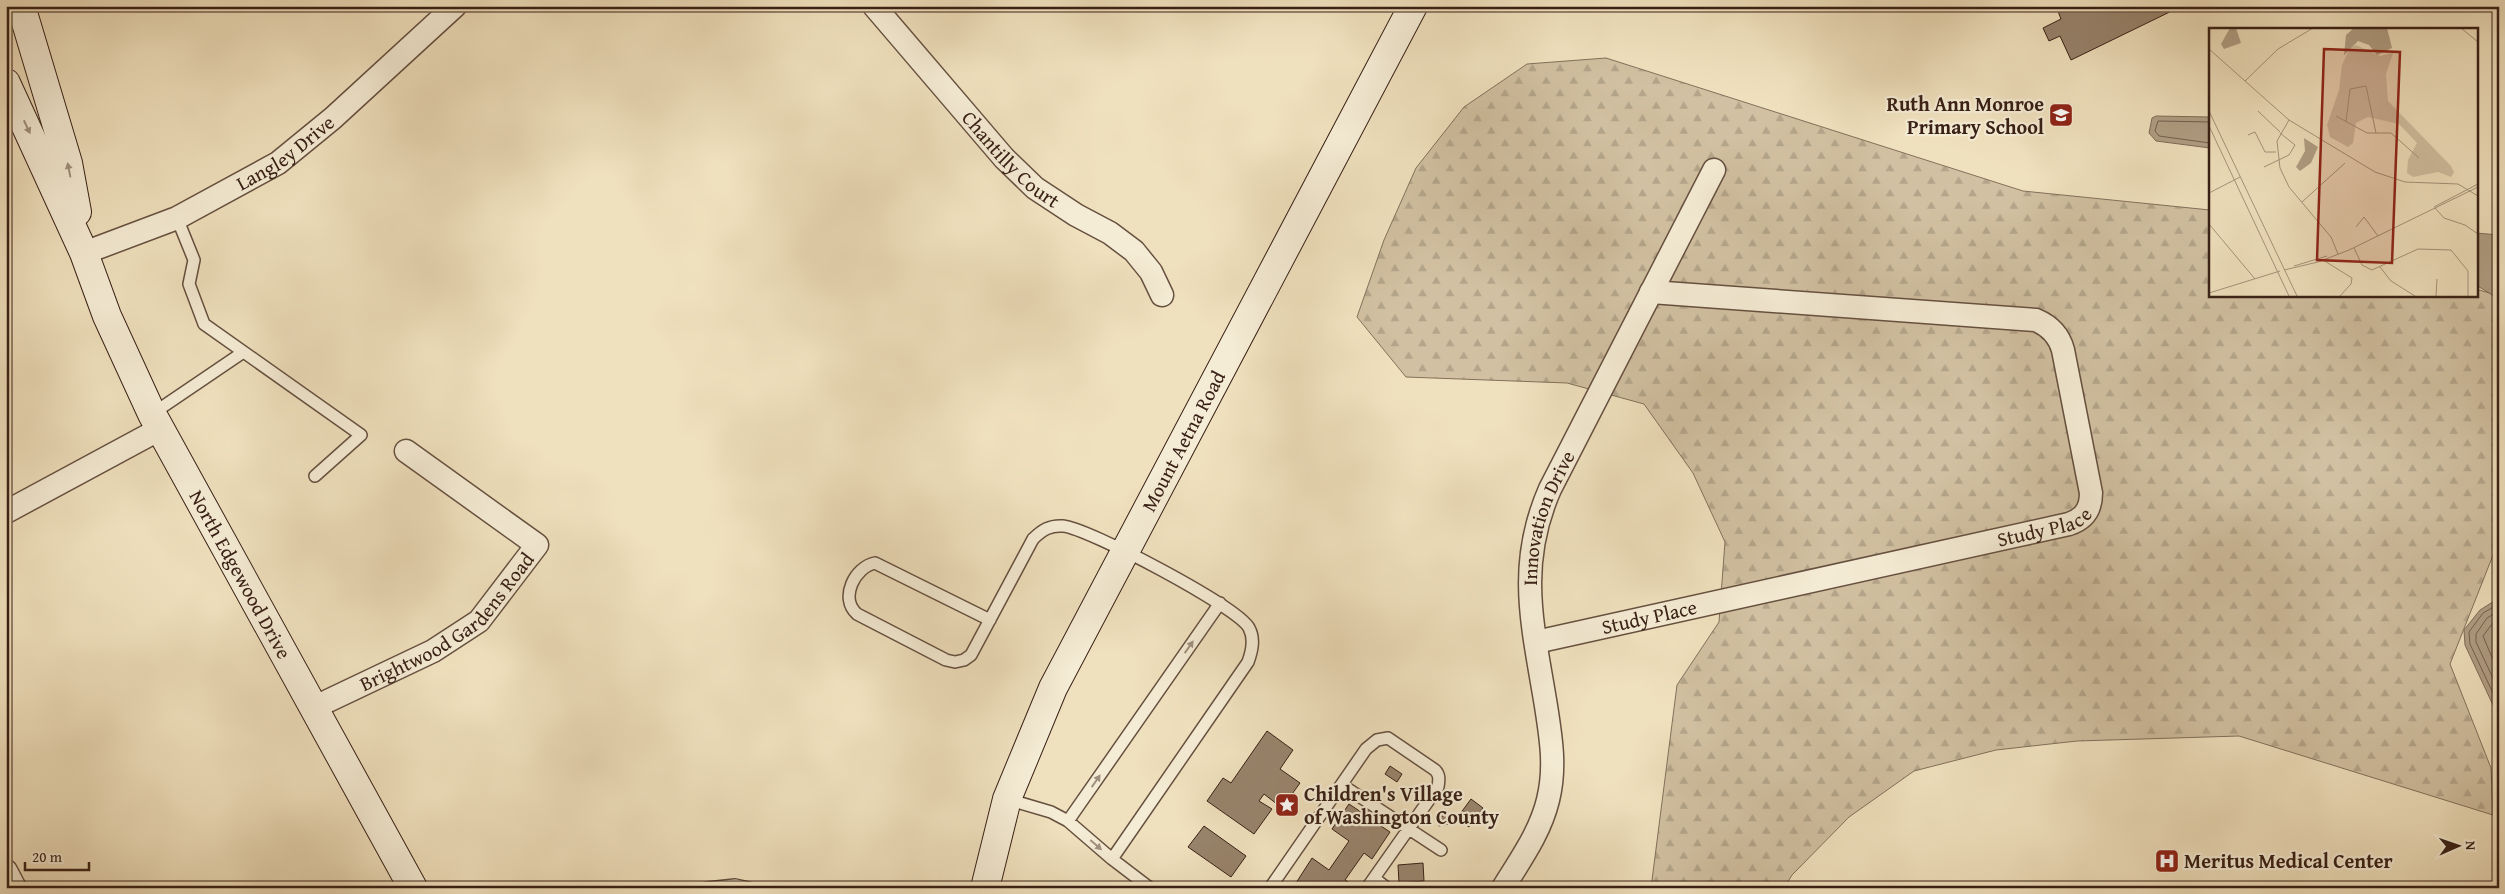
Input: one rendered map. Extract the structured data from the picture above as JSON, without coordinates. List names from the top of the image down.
{
  "streets": {
    "main road": ["Mount Aetna Road", "North Edgewood Drive"],
    "street": [
      "Langley Drive",
      "Chantilly Court",
      "Innovation Drive",
      "Study Place",
      "Brightwood Gardens Road"
    ]
  },
  "crossings": [
    ["Langley Drive", "North Edgewood Drive"],
    ["Innovation Drive", "Study Place"],
    ["North Edgewood Drive", "Brightwood Gardens Road"]
  ],
  "places": {
    "school or university": ["Ruth Ann Monroe Primary School"],
    "place": ["Children's Village of Washington County"],
    "hospital": ["Meritus Medical Center"]
  },
  "scale_bar": "20 m",
  "north": "right"
}
